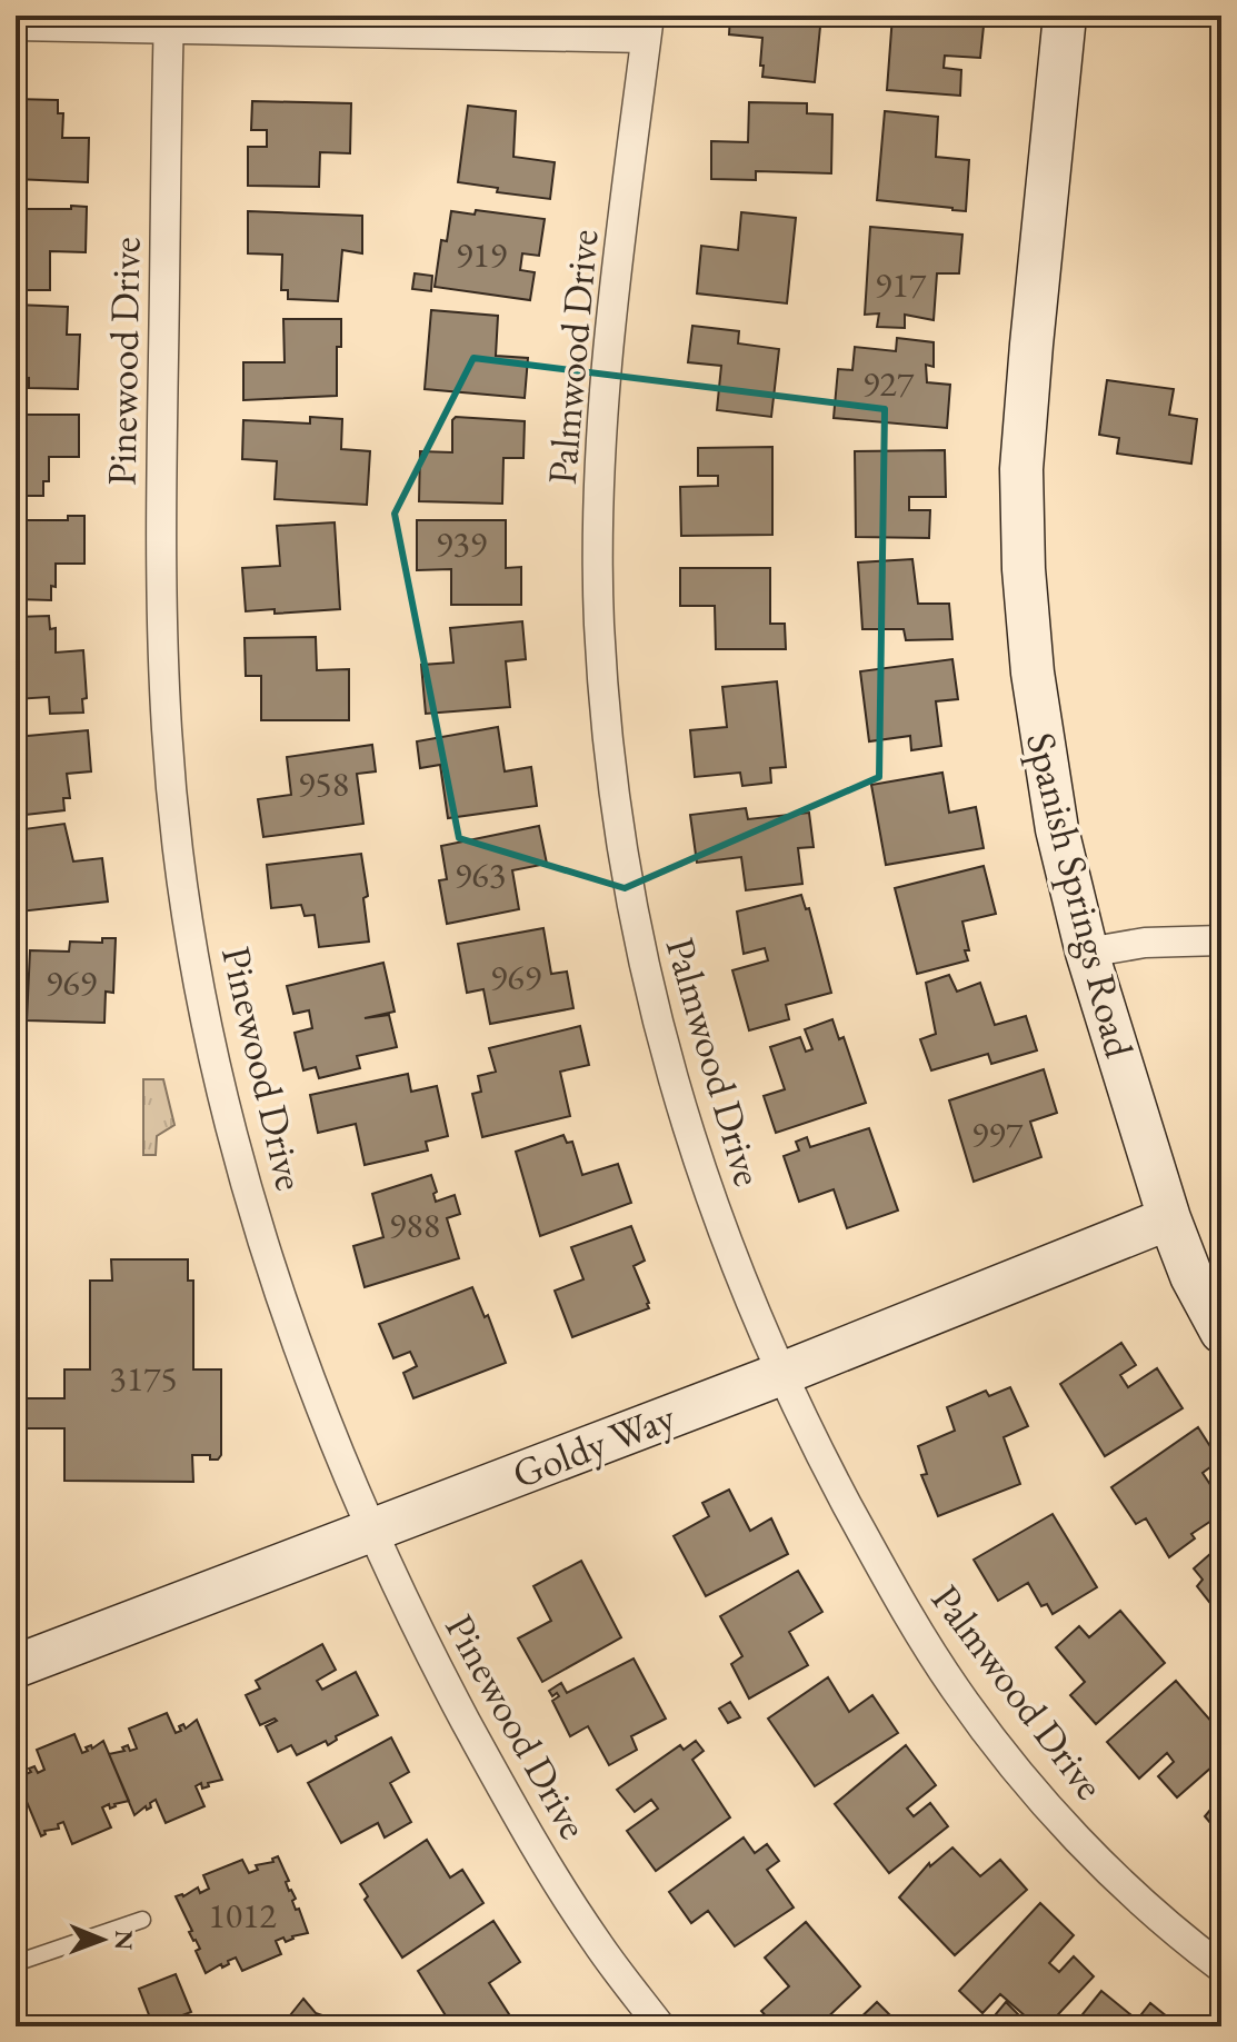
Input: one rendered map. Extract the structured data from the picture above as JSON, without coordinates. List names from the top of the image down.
{
  "streets": {
    "street": [
      "Palmwood Drive",
      "Pinewood Drive",
      "Spanish Springs Road",
      "Goldy Way"
    ]
  },
  "crossings": [
    ["Palmwood Drive", "Goldy Way"],
    ["Pinewood Drive", "Goldy Way"],
    ["Spanish Springs Road", "Goldy Way"]
  ],
  "house_numbers": [
    "919",
    "917",
    "927",
    "939",
    "958",
    "963",
    "969",
    "969",
    "997",
    "988",
    "3175",
    "1012"
  ],
  "north": "right"
}
